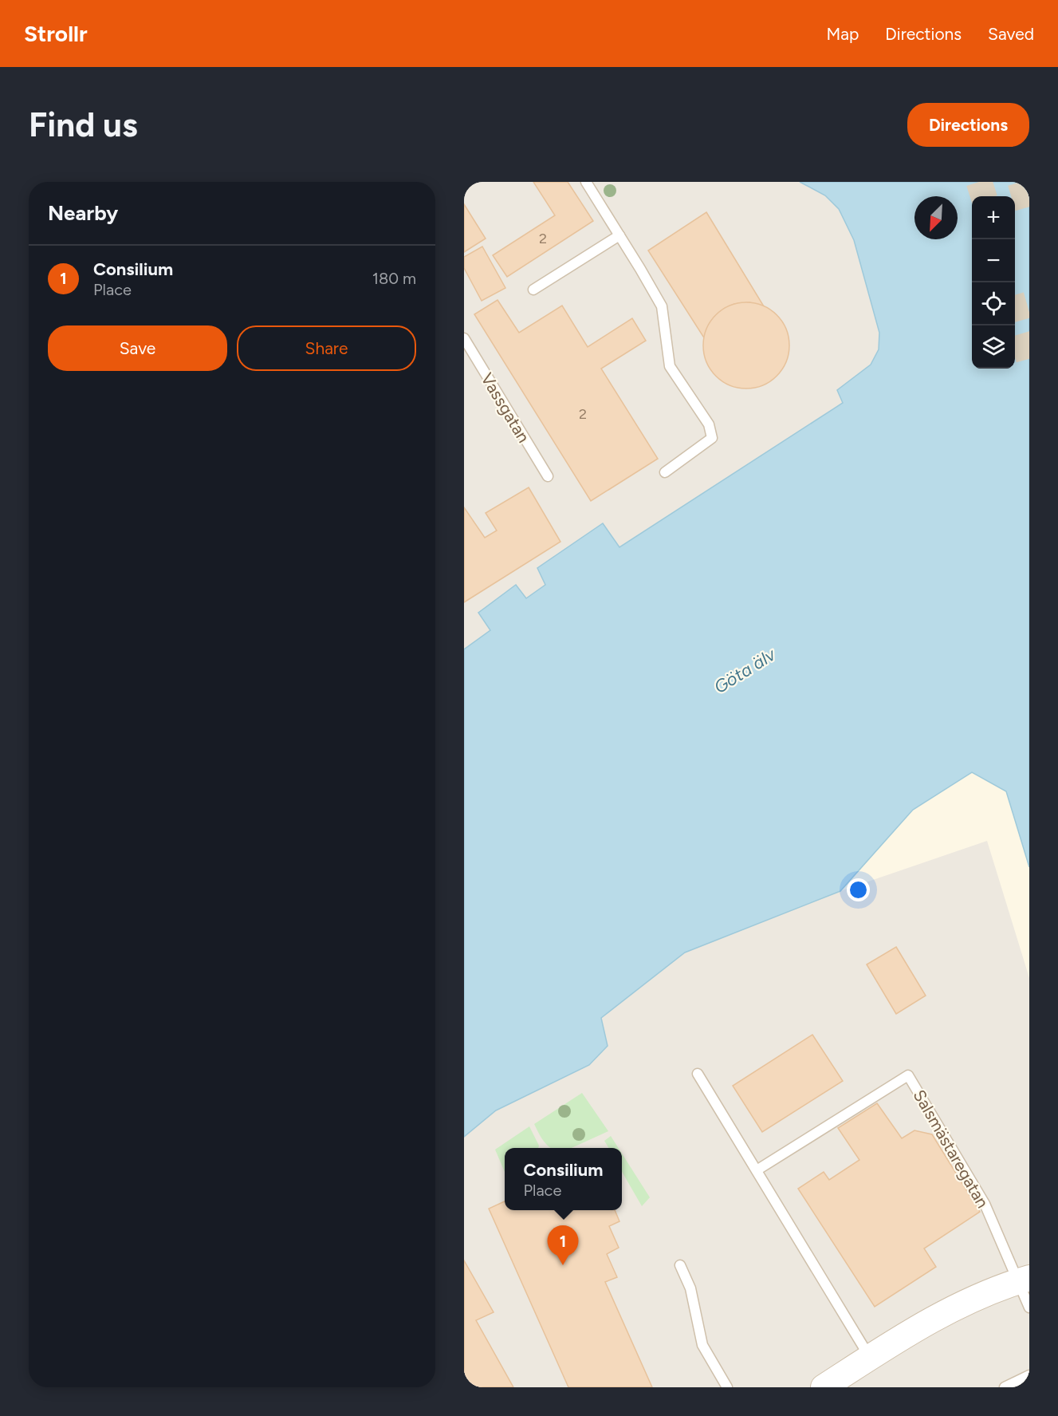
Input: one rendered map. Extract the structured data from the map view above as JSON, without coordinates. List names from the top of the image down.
{
  "streets": {
    "lane": ["Vassgatan", "Salsmästaregatan"]
  },
  "water": ["Göta älv"],
  "house_numbers": ["2", "2"],
  "north": "bottom left",
  "page": {
    "header": "Strollr",
    "nav": ["Map", "Directions", "Saved"],
    "buttons": [
      "Directions",
      ["Save", "Share"]
    ],
    "title": "Find us",
    "heading": "Nearby",
    "map_buttons": ["+", "−"],
    "list": [
      {
        "mark": "1",
        "name": "Consilium",
        "note": "Place",
        "value": "180 m"
      }
    ],
    "popup": ["Consilium", "Place"],
    "pins": "1"
  }
}
